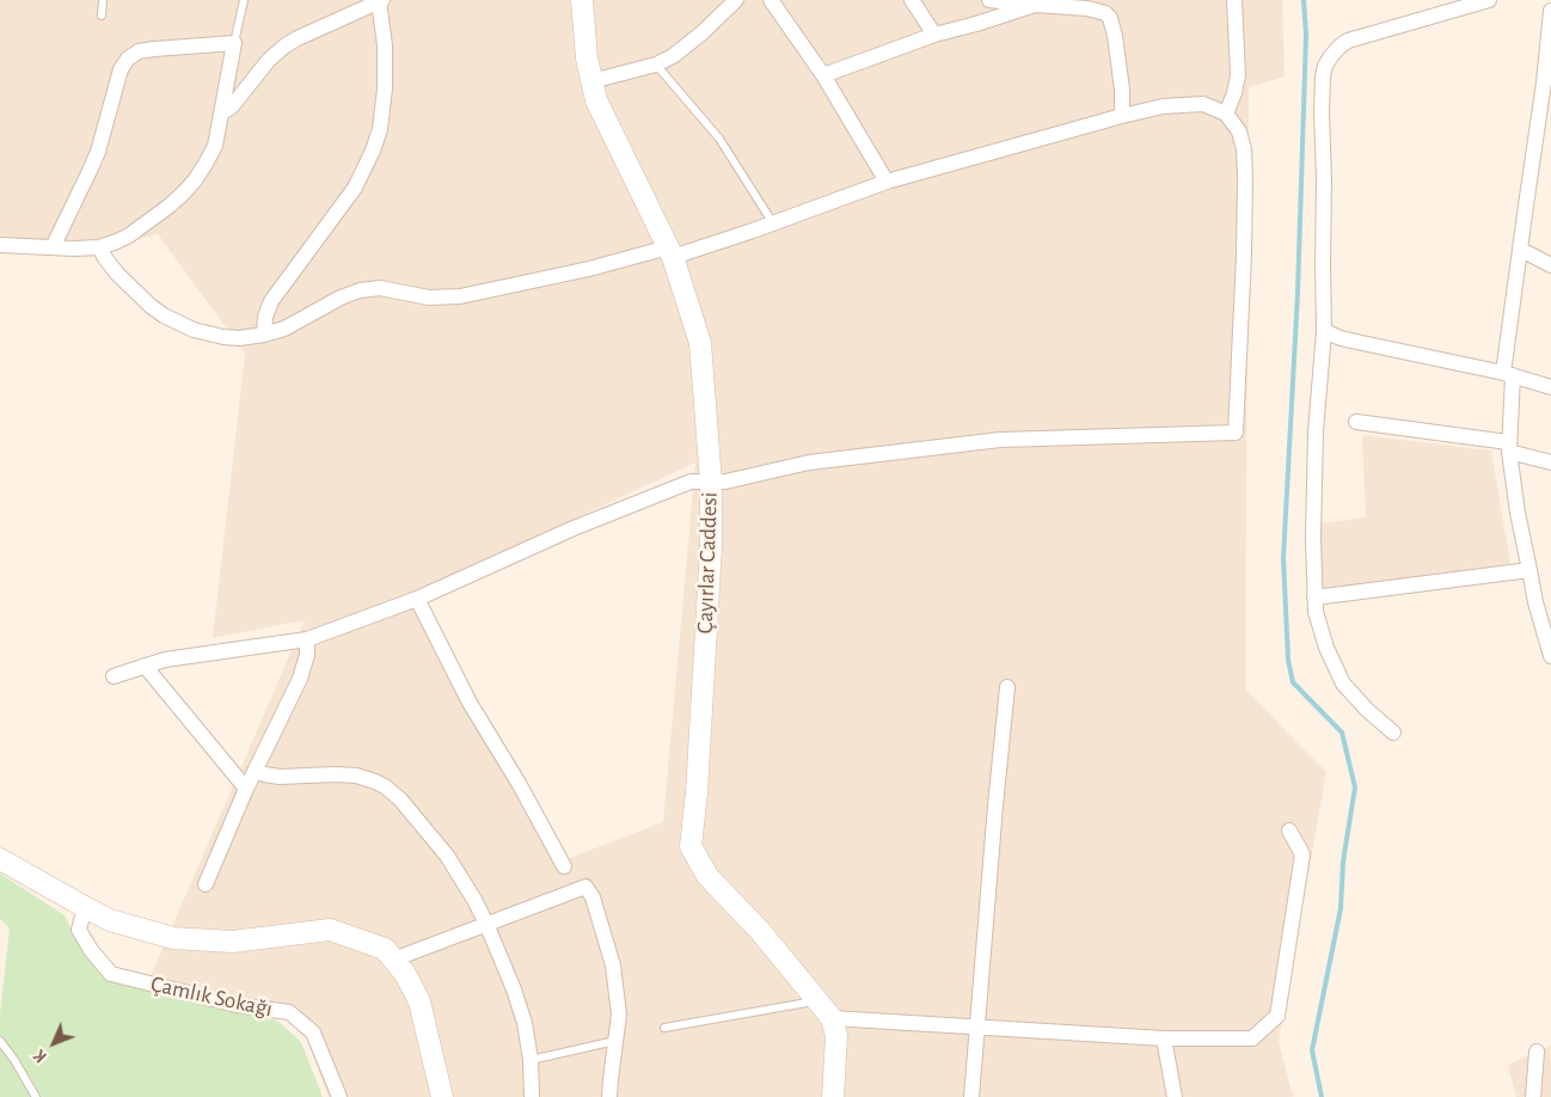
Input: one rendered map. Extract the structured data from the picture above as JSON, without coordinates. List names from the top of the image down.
{
  "streets": {
    "street": ["Çayırlar Caddesi", "Çamlık Sokağı"]
  },
  "north": "bottom left"
}
